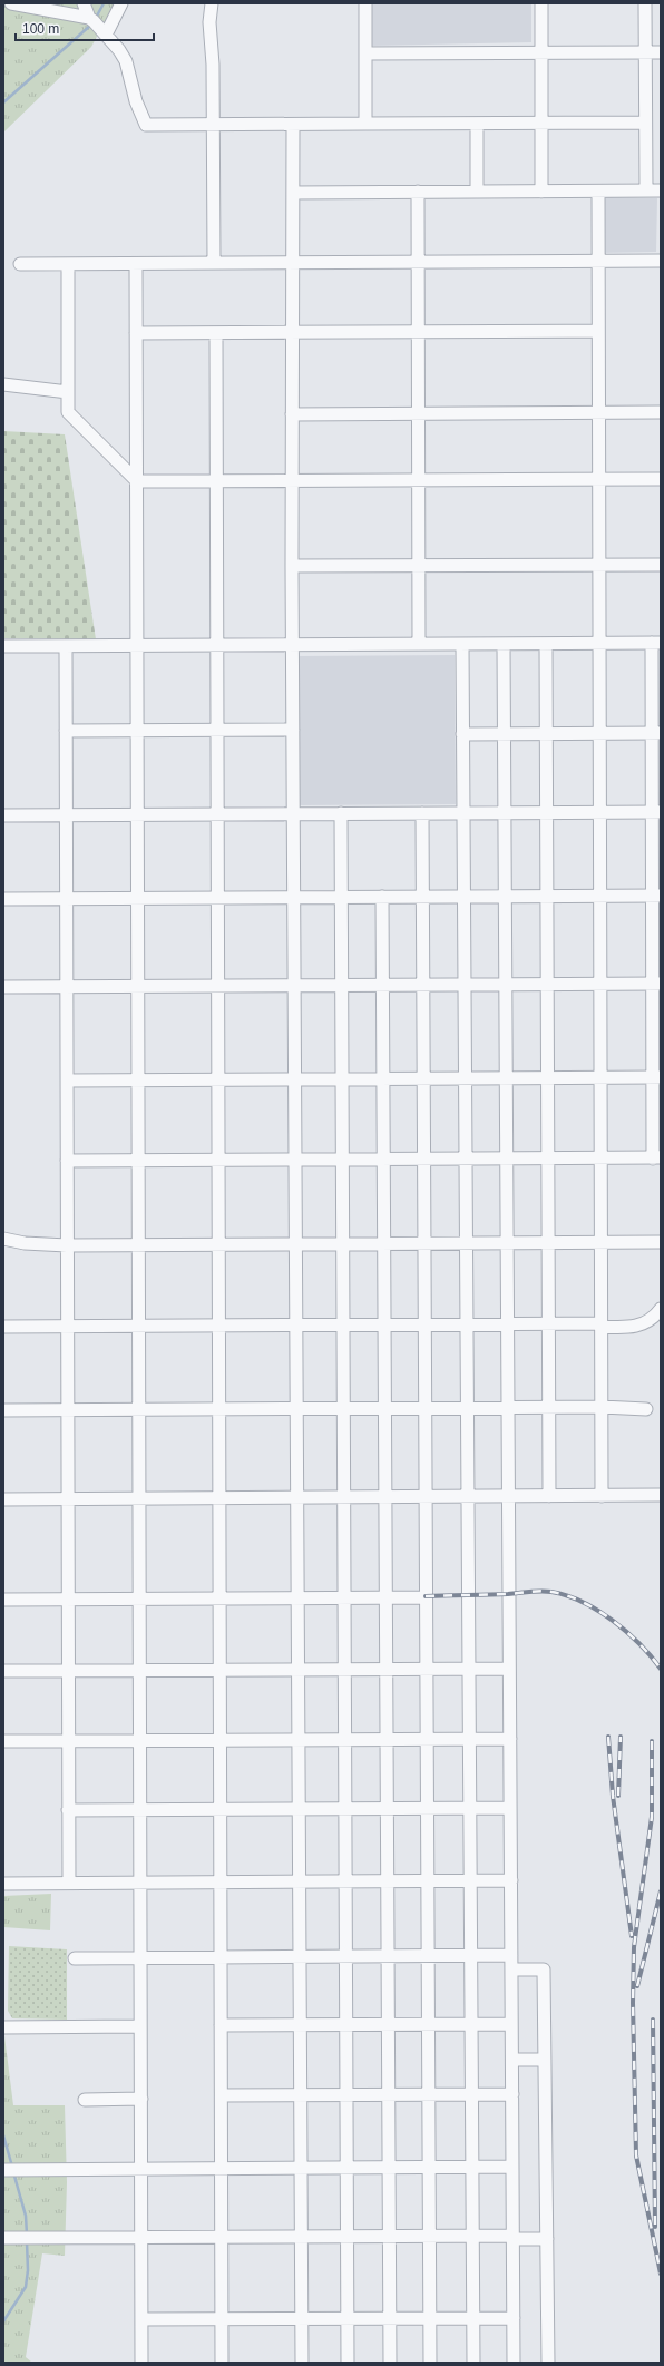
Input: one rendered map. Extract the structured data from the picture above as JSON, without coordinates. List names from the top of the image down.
{
  "scale_bar": "100 m"
}
